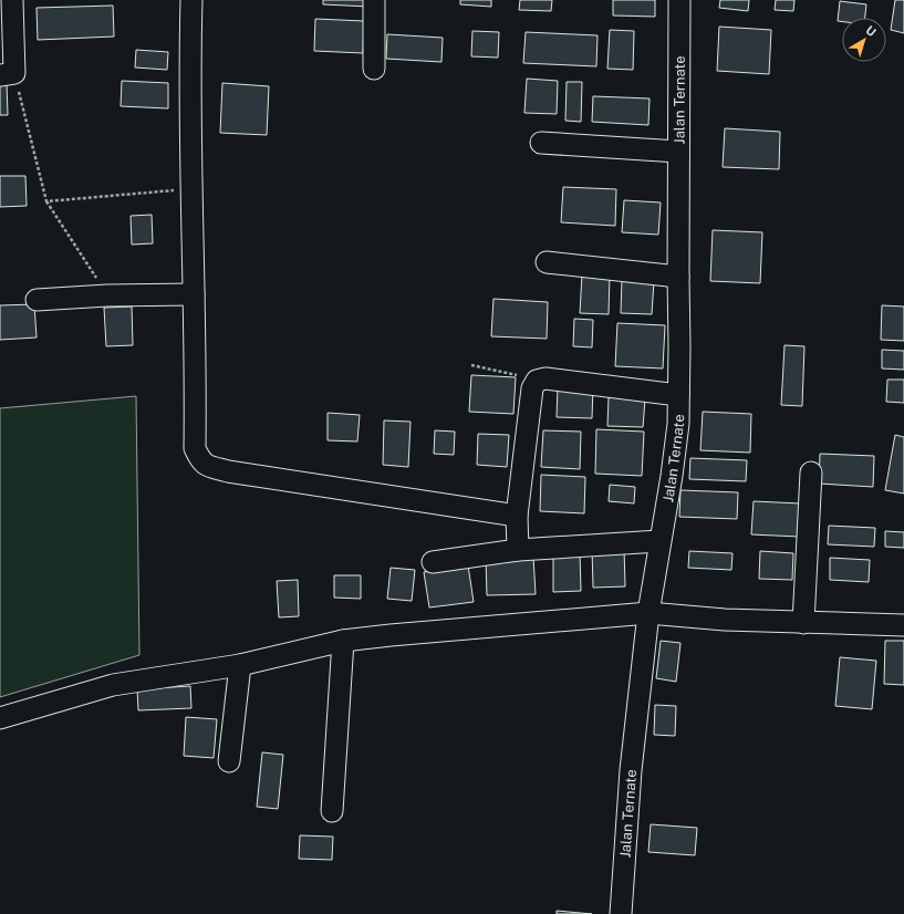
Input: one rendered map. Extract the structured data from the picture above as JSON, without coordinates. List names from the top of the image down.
{
  "streets": {
    "street": ["Jalan Ternate"]
  },
  "north": "top right"
}
